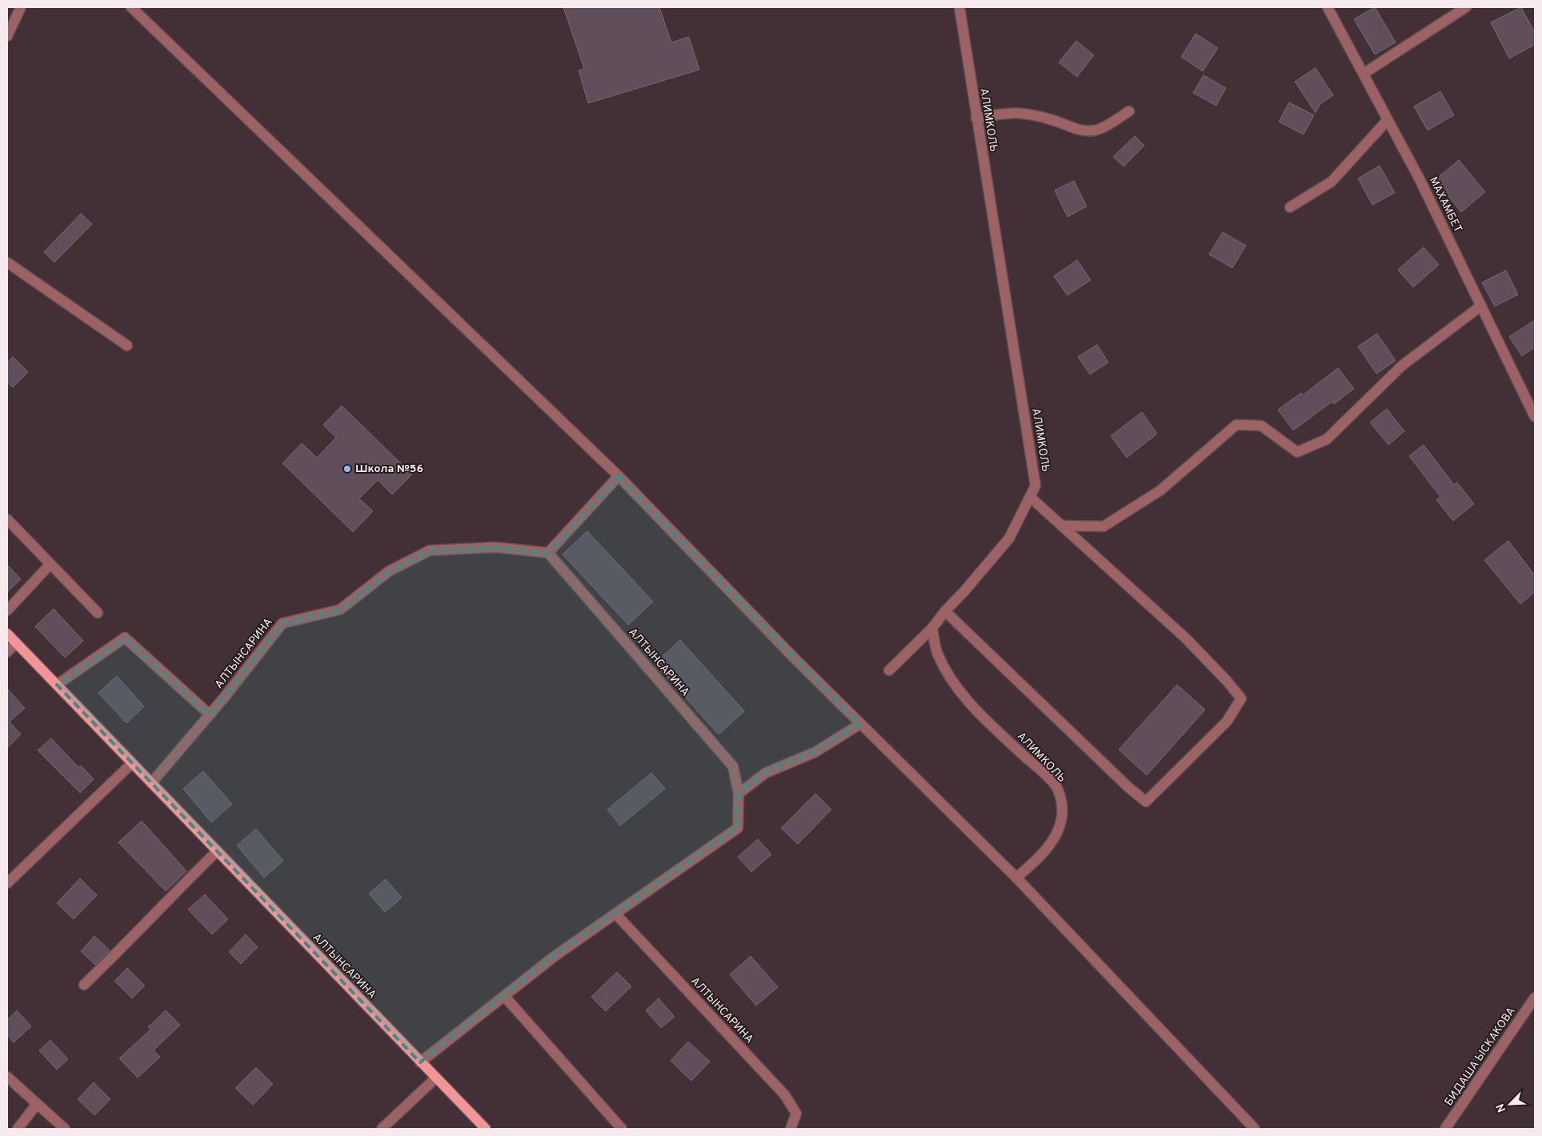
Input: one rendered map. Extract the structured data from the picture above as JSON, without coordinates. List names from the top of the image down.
{
  "streets": {
    "main road": ["АЛТЫНСАРИНА"],
    "street": ["АЛИМКОЛЬ", "МАХАМБЕТ", "БИДАША ЫСКАКОВА"]
  },
  "places": ["Школа №56"],
  "north": "bottom left"
}
